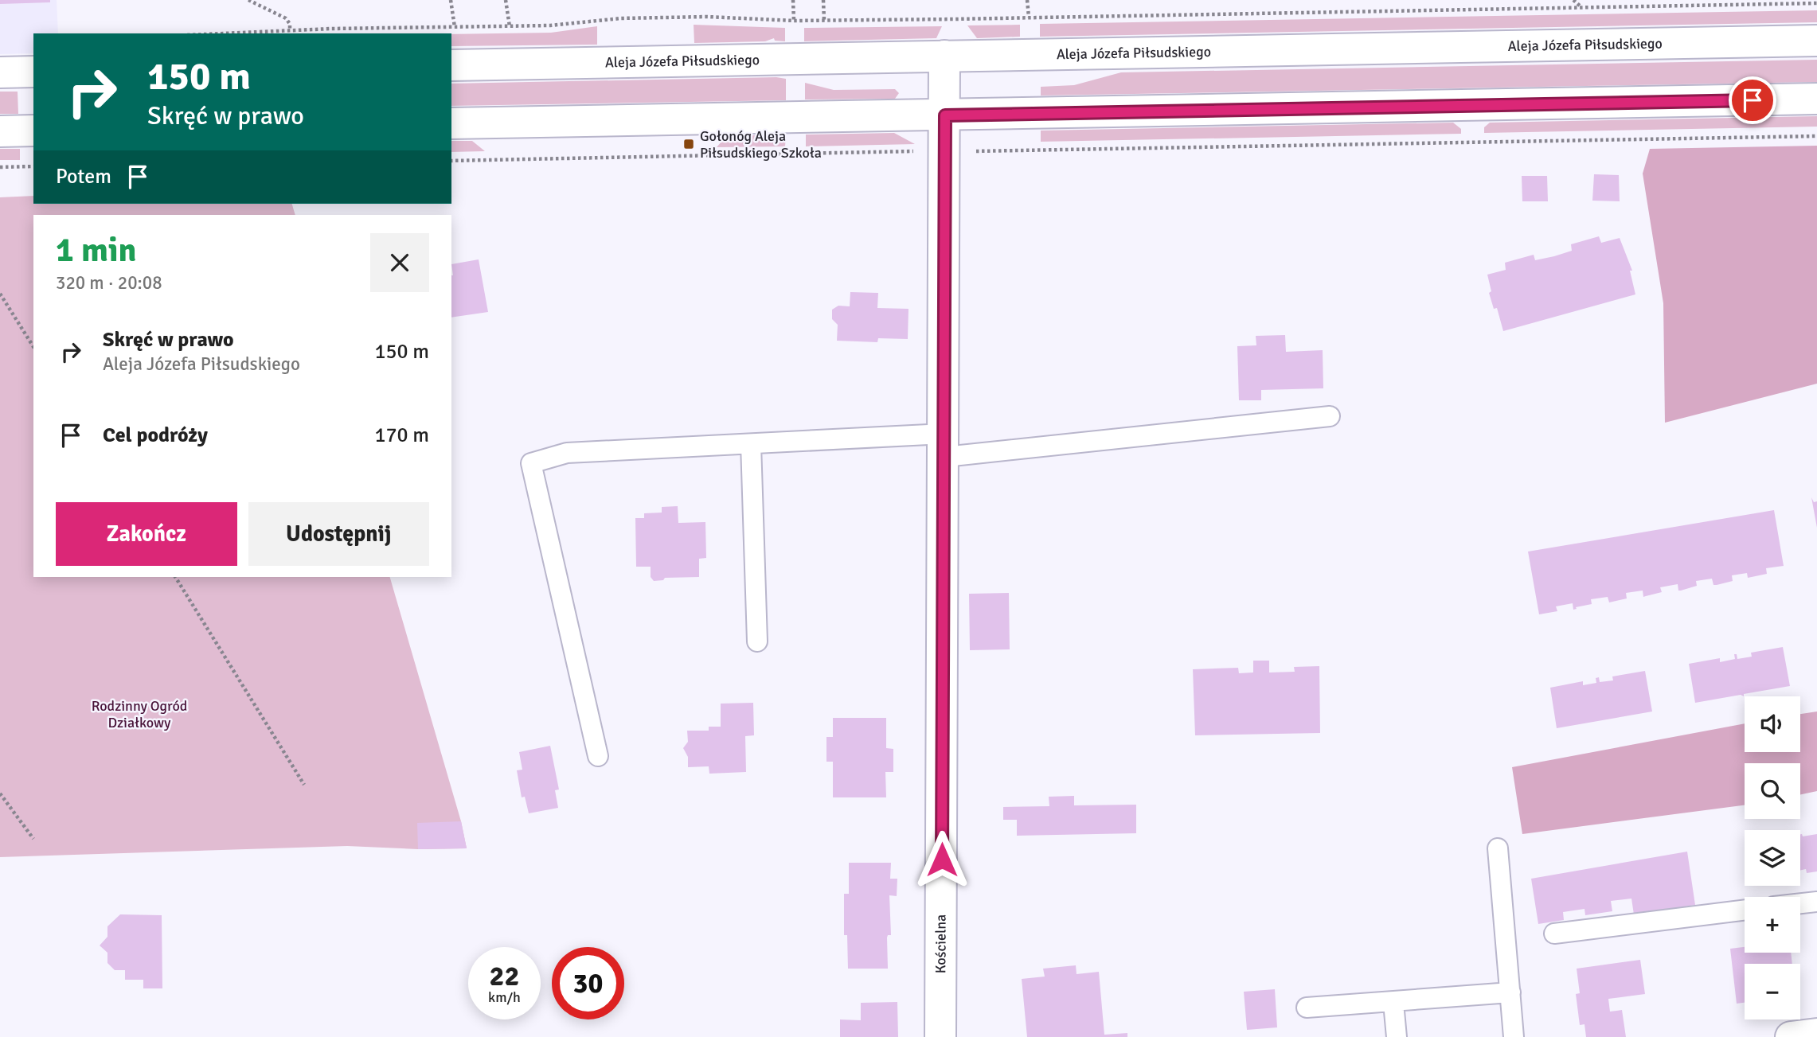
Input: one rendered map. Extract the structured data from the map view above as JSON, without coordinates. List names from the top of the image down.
{
  "streets": {
    "street": ["Aleja Józefa Piłsudskiego", "Kościelna"]
  },
  "crossings": [
    ["Aleja Józefa Piłsudskiego", "Kościelna"]
  ],
  "parks": ["Rodzinny Ogród Działkowy"],
  "places": {
    "transit": ["Gołonóg Aleja Piłsudskiego Szkoła"]
  },
  "page": {
    "turn": ["150 m", "Skręć w prawo"],
    "then": "Potem",
    "heading": ["1 min", "320 m · 20:08"],
    "list": [
      {
        "name": "Skręć w prawo",
        "note": "Aleja Józefa Piłsudskiego",
        "value": "150 m"
      },
      {
        "name": "Cel podróży",
        "value": "170 m"
      }
    ],
    "buttons": ["Zakończ", "Udostępnij"],
    "map_buttons": ["+", "−"],
    "speed": "22 km/h",
    "limit": "30"
  }
}
